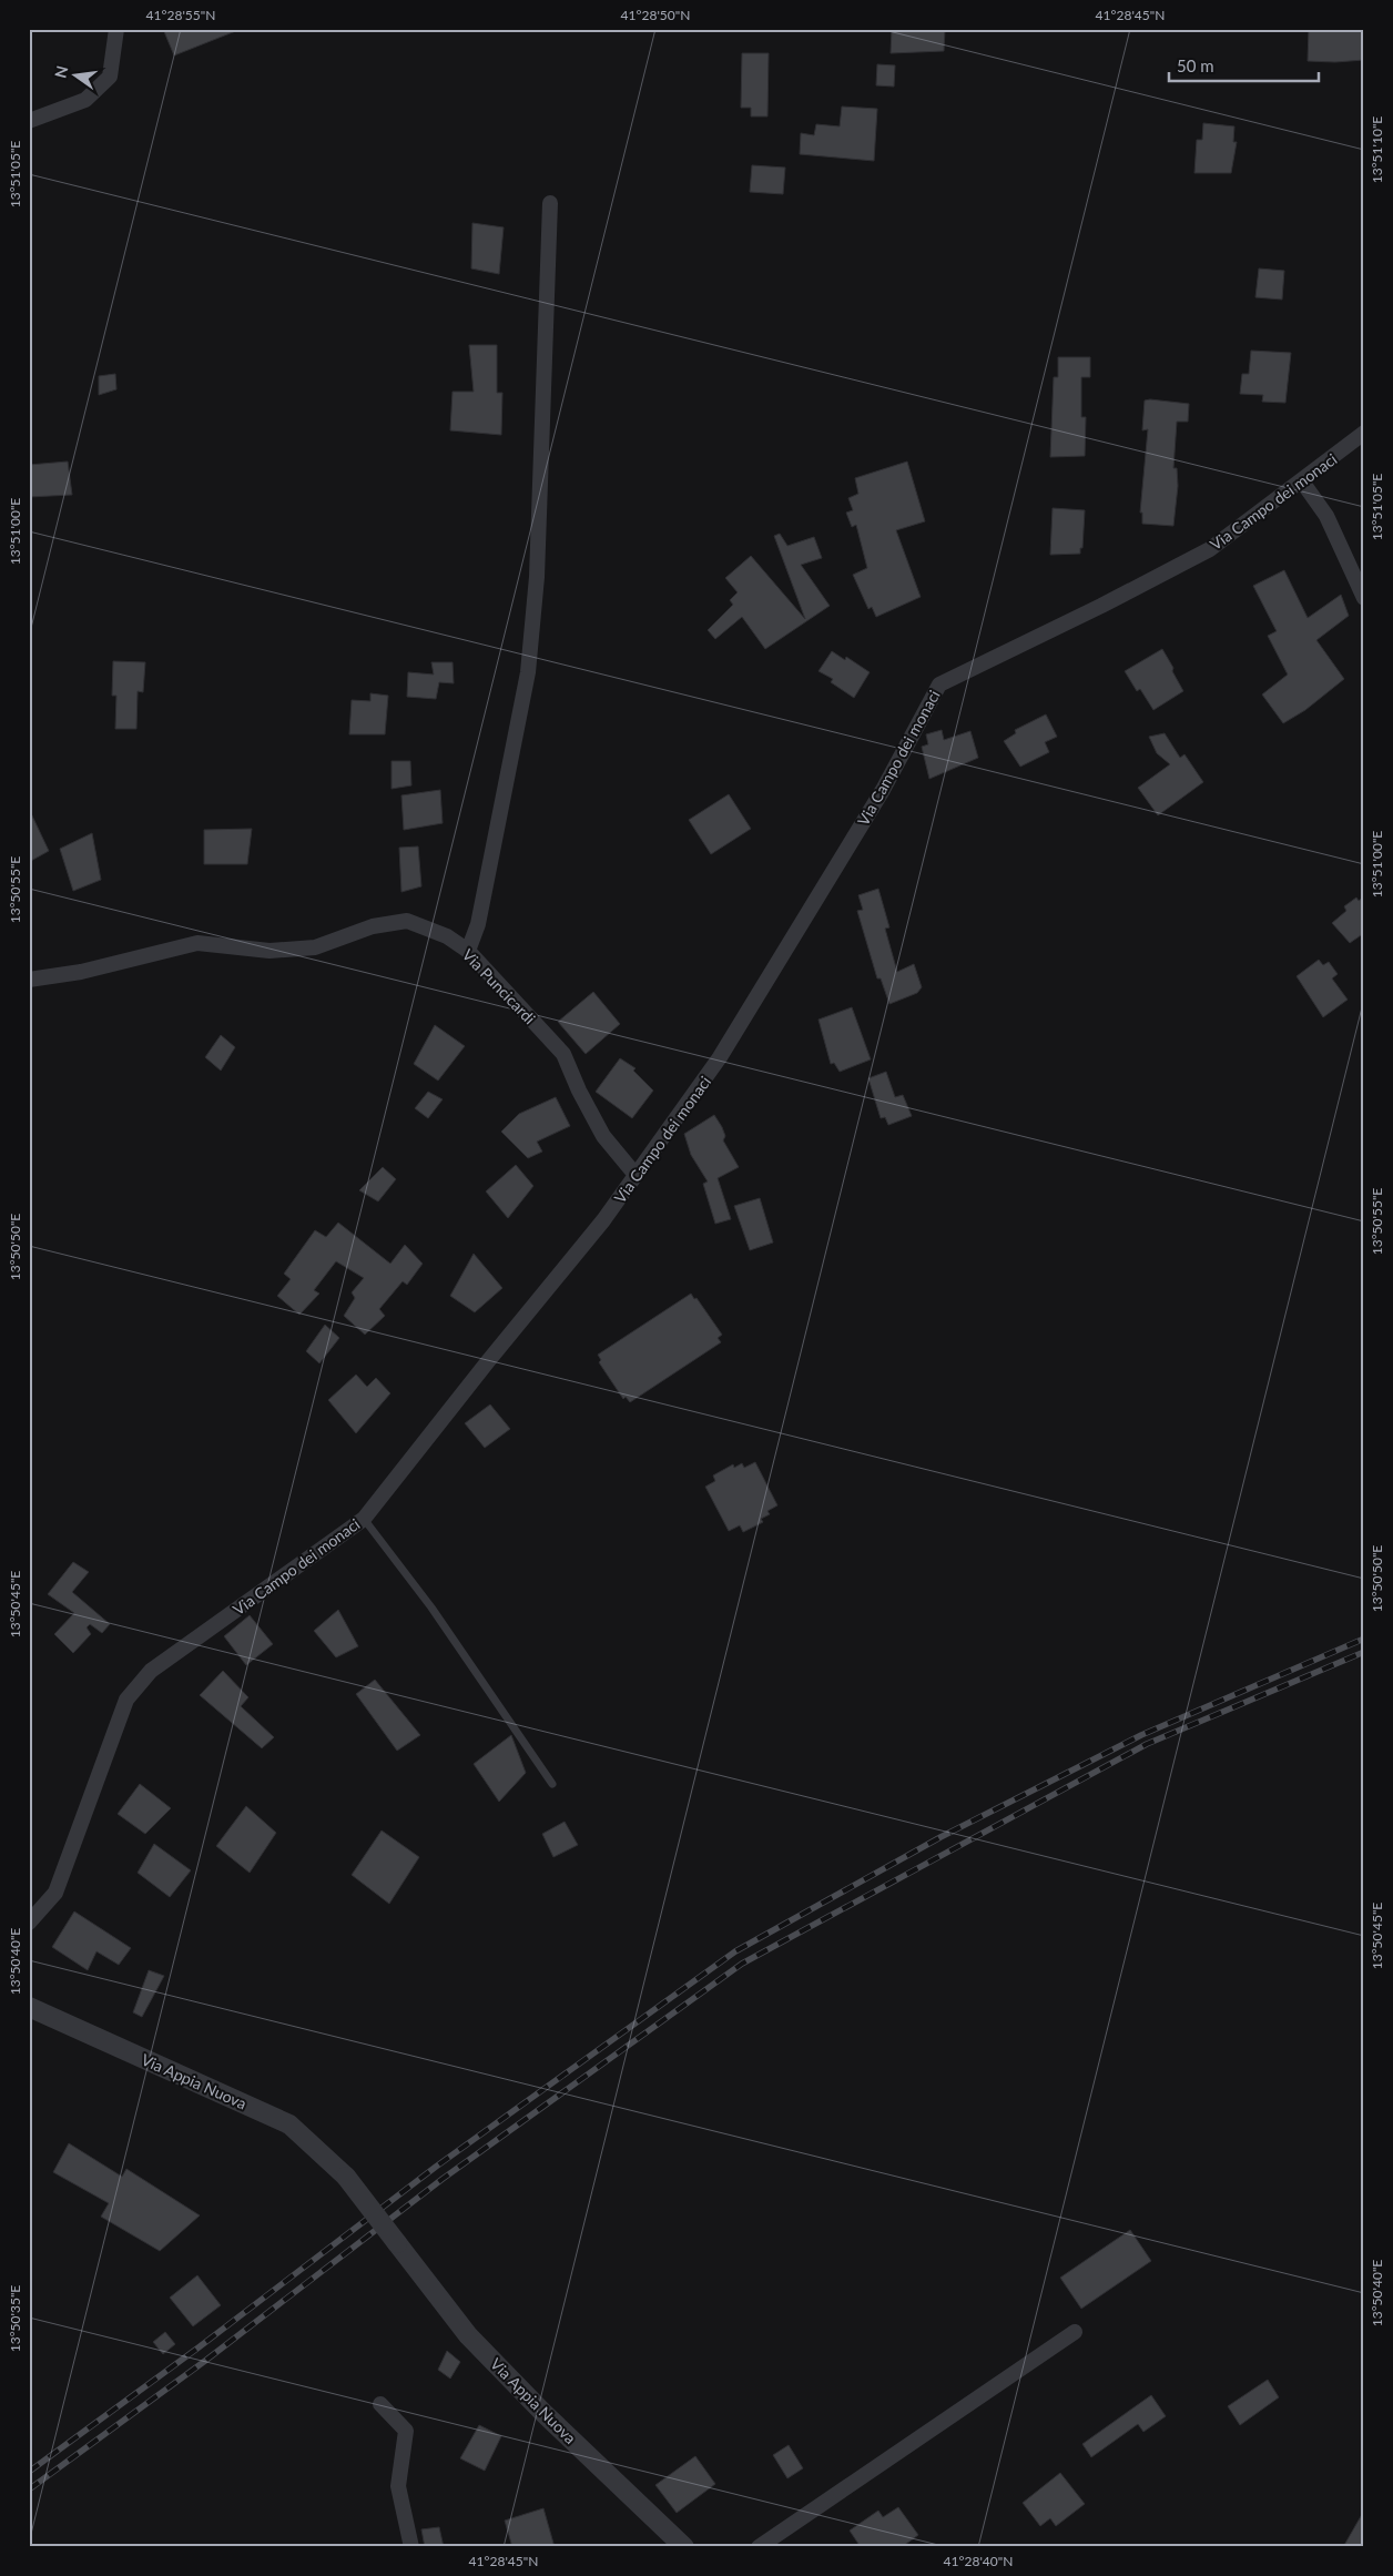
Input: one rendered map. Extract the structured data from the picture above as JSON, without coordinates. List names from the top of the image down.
{
  "streets": {
    "street": ["Via Campo dei monaci", "Via Puncicardi", "Via Appia Nuova"]
  },
  "crossings": [
    ["Via Campo dei monaci", "Via Puncicardi"]
  ],
  "scale_bar": "50 m",
  "north": "left",
  "coordinates": [
    "41°28'55\"N",
    "41°28'50\"N",
    "41°28'45\"N",
    "13°51'10\"E",
    "13°51'05\"E",
    "13°51'00\"E",
    "13°50'55\"E",
    "13°50'50\"E",
    "13°50'45\"E",
    "13°50'40\"E",
    "13°50'35\"E",
    "41°28'40\"N"
  ]
}
